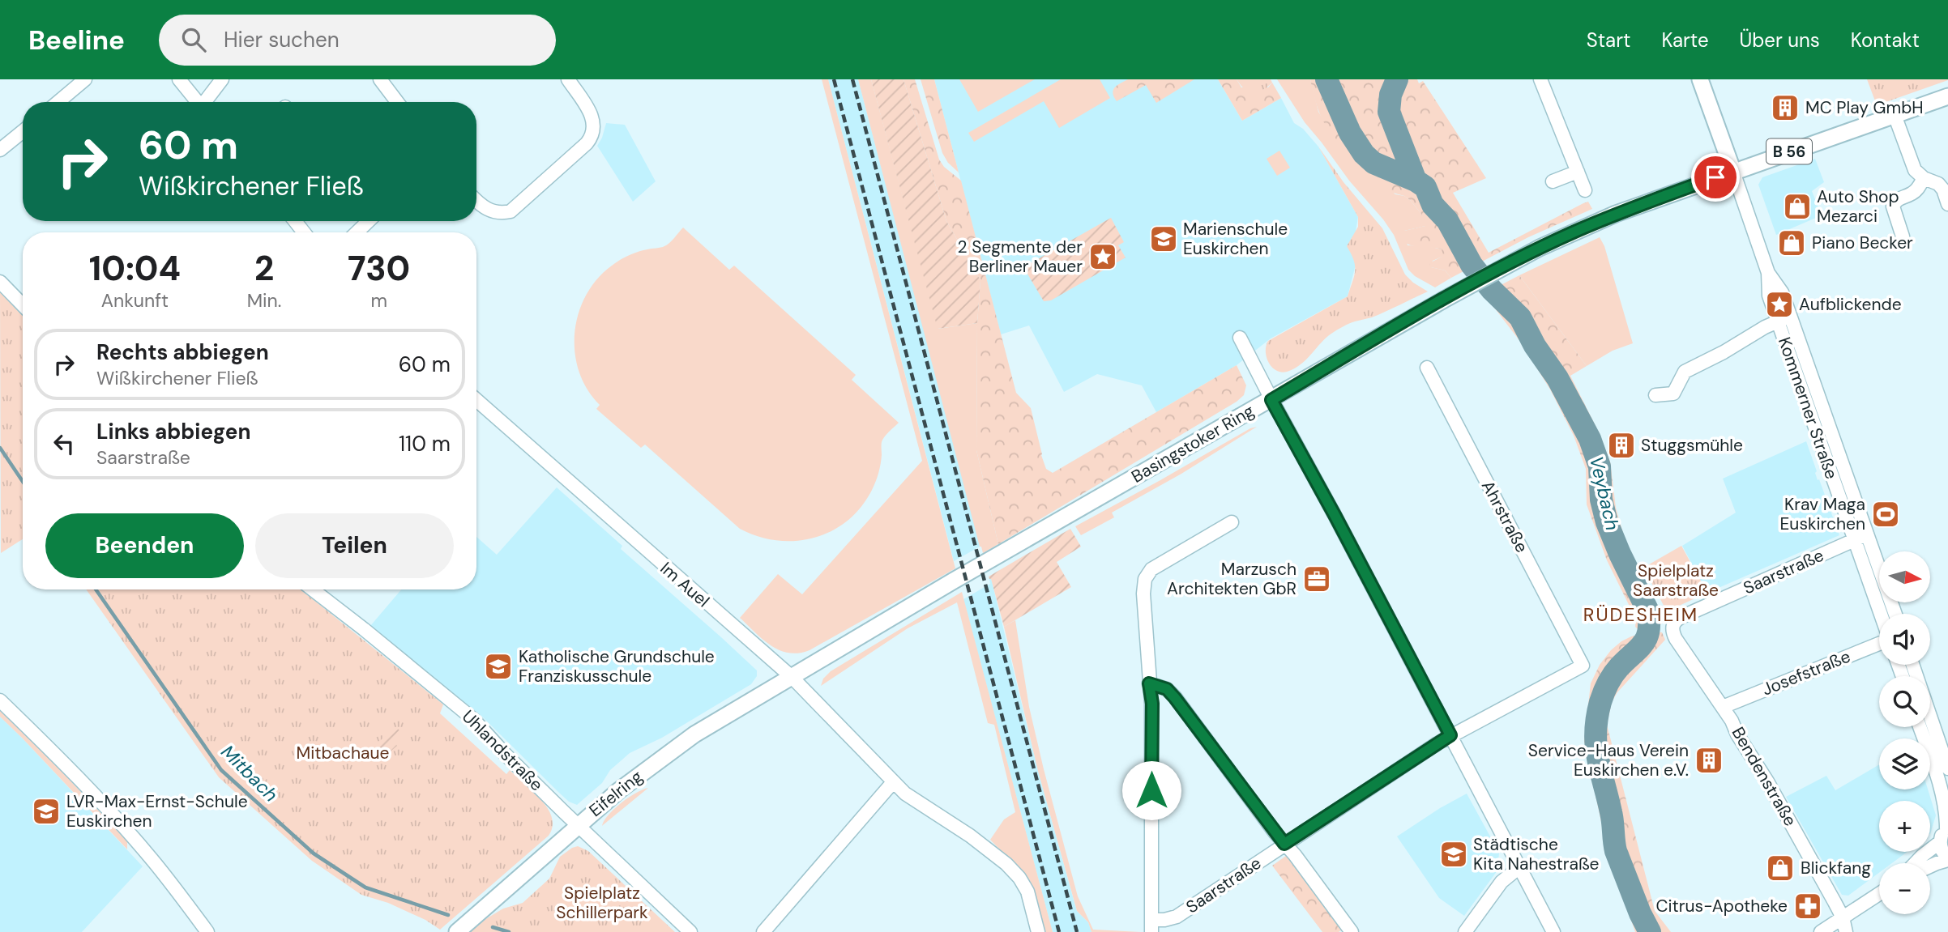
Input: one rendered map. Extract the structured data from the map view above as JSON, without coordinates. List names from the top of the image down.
{
  "streets": {
    "main road": [
      "B 56",
      "Kommerner Straße",
      "Basingstoker Ring",
      "Eifelring"
    ],
    "street": [
      "Ahrstraße",
      "Saarstraße",
      "Im Auel",
      "Josefstraße",
      "Uhlandstraße",
      "Bendenstraße"
    ]
  },
  "crossings": [
    ["B 56", "Kommerner Straße"],
    ["B 56", "Basingstoker Ring"],
    ["Kommerner Straße", "Basingstoker Ring"],
    ["Kommerner Straße", "Saarstraße"],
    ["Basingstoker Ring", "Im Auel"],
    ["Basingstoker Ring", "Eifelring"],
    ["Ahrstraße", "Saarstraße"],
    ["Saarstraße", "Bendenstraße"],
    ["Im Auel", "Eifelring"],
    ["Josefstraße", "Bendenstraße"],
    ["Uhlandstraße", "Eifelring"]
  ],
  "districts": ["RÜDESHEIM"],
  "water": ["Veybach", "Mitbach"],
  "parks": ["Spielplatz Saarstraße", "Mitbachaue", "Spielplatz Schillerpark"],
  "places": {
    "building": ["MC Play GmbH", "Stuggsmühle", "Service-Haus Verein Euskirchen e.V."],
    "shop": ["Auto Shop Mezarci", "Piano Becker", "Blickfang"],
    "school or university": [
      "Marienschule Euskirchen",
      "Katholische Grundschule Franziskusschule",
      "LVR-Max-Ernst-Schule Euskirchen",
      "Städtische Kita Nahestraße"
    ],
    "place": ["2 Segmente der Berliner Mauer", "Aufblickende"],
    "sports": ["Krav Maga Euskirchen"],
    "office": ["Marzusch Architekten GbR"],
    "pharmacy": ["Citrus-Apotheke"]
  },
  "north": "right",
  "page": {
    "header": "Beeline",
    "search": "Hier suchen",
    "nav": [
      "Start",
      "Karte",
      "Über uns",
      "Kontakt"
    ],
    "turn": ["60 m", "Wißkirchener Fließ"],
    "eta": [
      "10:04",
      "Ankunft",
      "2",
      "Min.",
      "730",
      "m"
    ],
    "list": [
      {
        "name": "Rechts abbiegen",
        "note": "Wißkirchener Fließ",
        "value": "60 m"
      },
      {
        "name": "Links abbiegen",
        "note": "Saarstraße",
        "value": "110 m"
      }
    ],
    "buttons": ["Beenden", "Teilen"],
    "map_buttons": ["+", "−"]
  }
}
